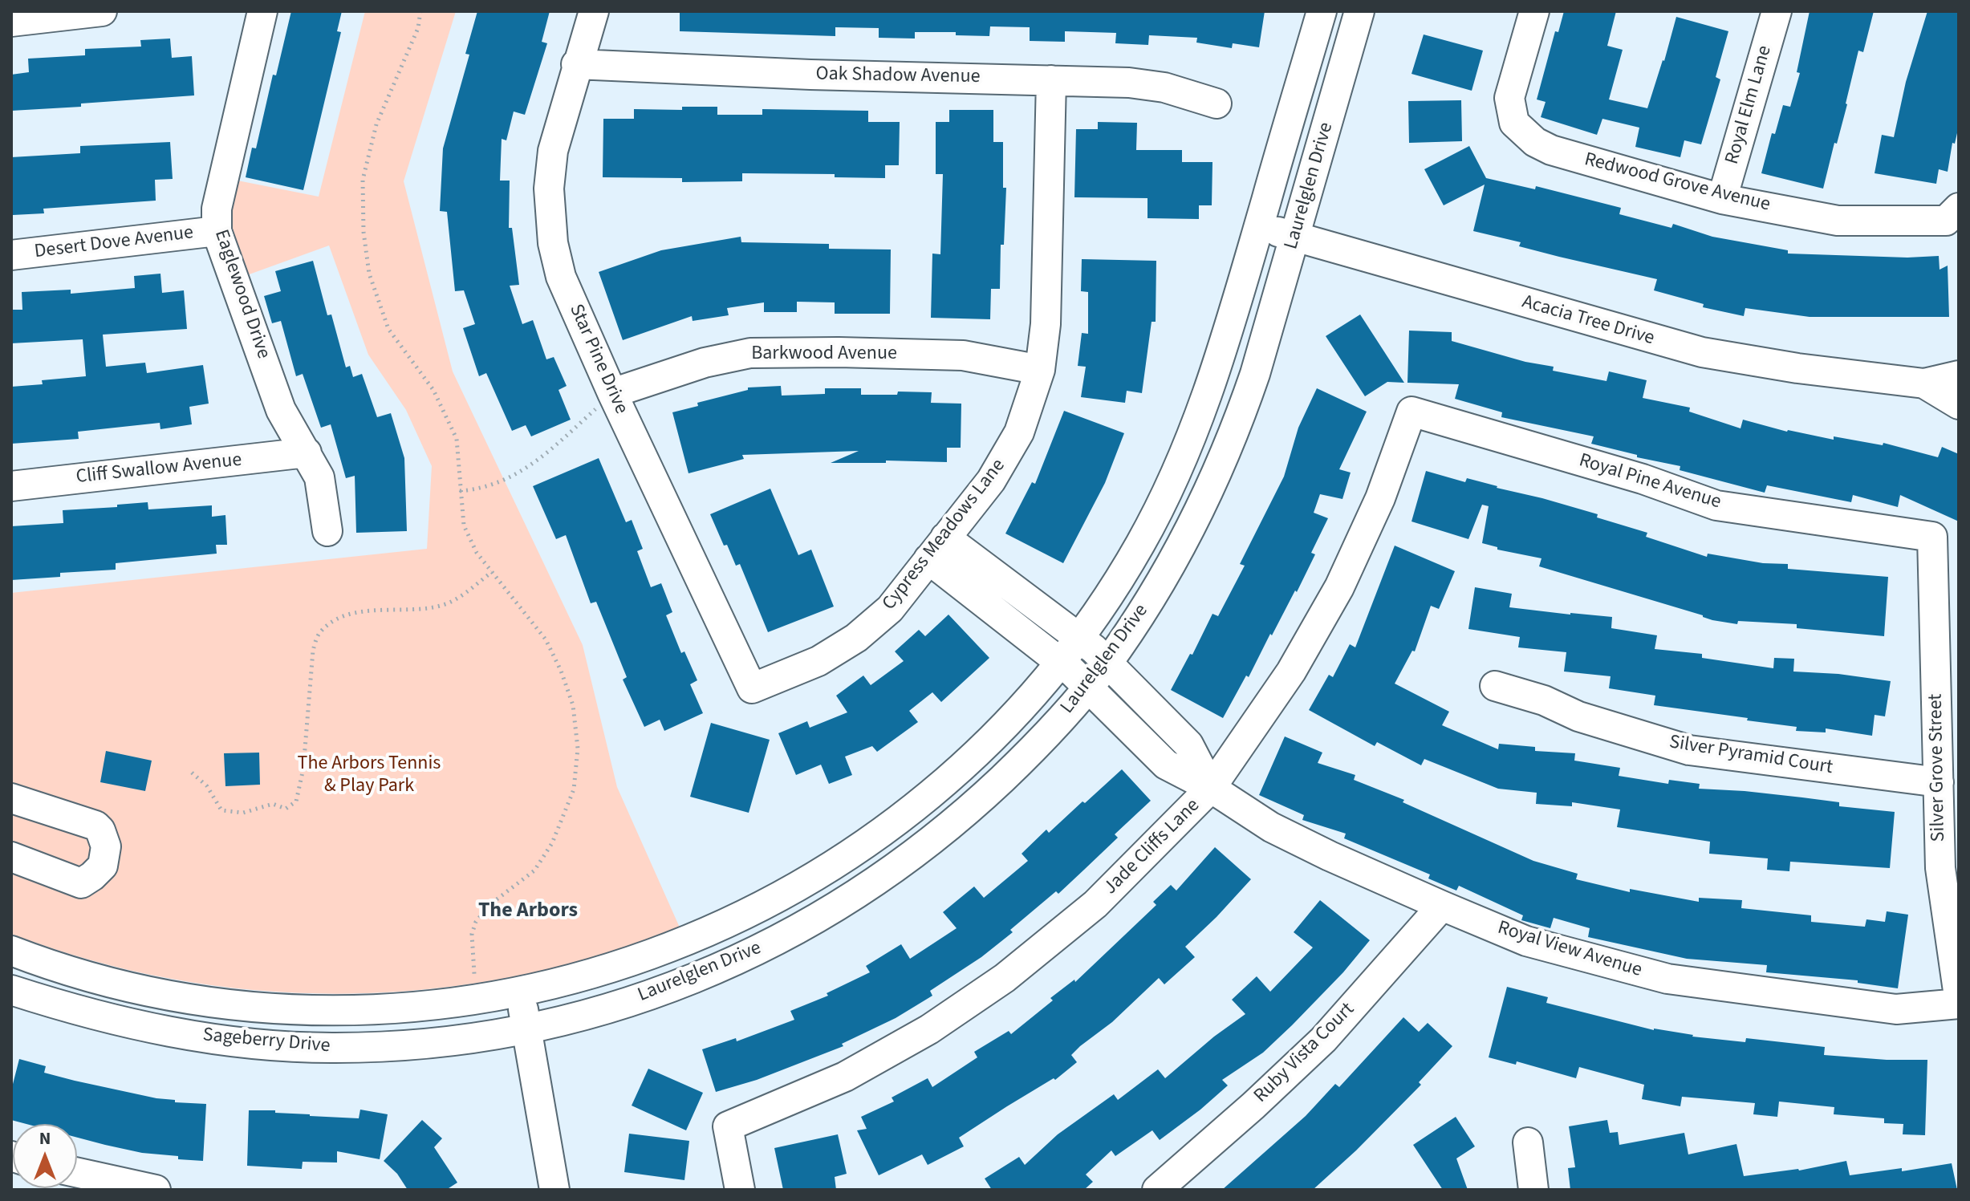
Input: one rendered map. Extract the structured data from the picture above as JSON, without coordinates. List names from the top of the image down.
{
  "streets": {
    "street": [
      "Oak Shadow Avenue",
      "Royal Elm Lane",
      "Redwood Grove Avenue",
      "Laurelglen Drive",
      "Desert Dove Avenue",
      "Eaglewood Drive",
      "Acacia Tree Drive",
      "Barkwood Avenue",
      "Star Pine Drive",
      "Cliff Swallow Avenue",
      "Royal Pine Avenue",
      "Cypress Meadows Lane",
      "Silver Pyramid Court",
      "Silver Grove Street",
      "Jade Cliffs Lane",
      "Royal View Avenue",
      "Sageberry Drive",
      "Ruby Vista Court"
    ]
  },
  "crossings": [
    ["Oak Shadow Avenue", "Star Pine Drive"],
    ["Oak Shadow Avenue", "Cypress Meadows Lane"],
    ["Royal Elm Lane", "Redwood Grove Avenue"],
    ["Laurelglen Drive", "Acacia Tree Drive"],
    ["Laurelglen Drive", "Royal View Avenue"],
    ["Laurelglen Drive", "Sageberry Drive"],
    ["Desert Dove Avenue", "Eaglewood Drive"],
    ["Eaglewood Drive", "Cliff Swallow Avenue"],
    ["Barkwood Avenue", "Star Pine Drive"],
    ["Barkwood Avenue", "Cypress Meadows Lane"],
    ["Star Pine Drive", "Cypress Meadows Lane"],
    ["Royal Pine Avenue", "Silver Grove Street"],
    ["Royal Pine Avenue", "Jade Cliffs Lane"],
    ["Cypress Meadows Lane", "Royal View Avenue"],
    ["Silver Pyramid Court", "Silver Grove Street"],
    ["Jade Cliffs Lane", "Royal View Avenue"],
    ["Royal View Avenue", "Ruby Vista Court"]
  ],
  "districts": ["The Arbors"],
  "parks": ["The Arbors Tennis & Play Park"],
  "north": "top"
}
